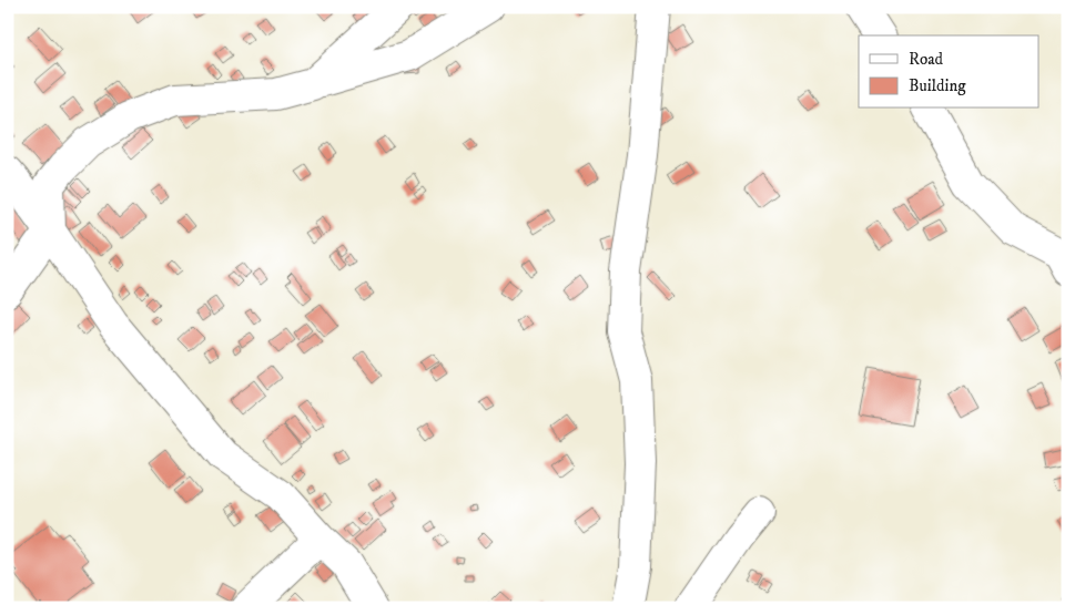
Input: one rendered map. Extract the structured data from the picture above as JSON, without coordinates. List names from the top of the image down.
{
  "legend": ["Road", "Building"]
}
